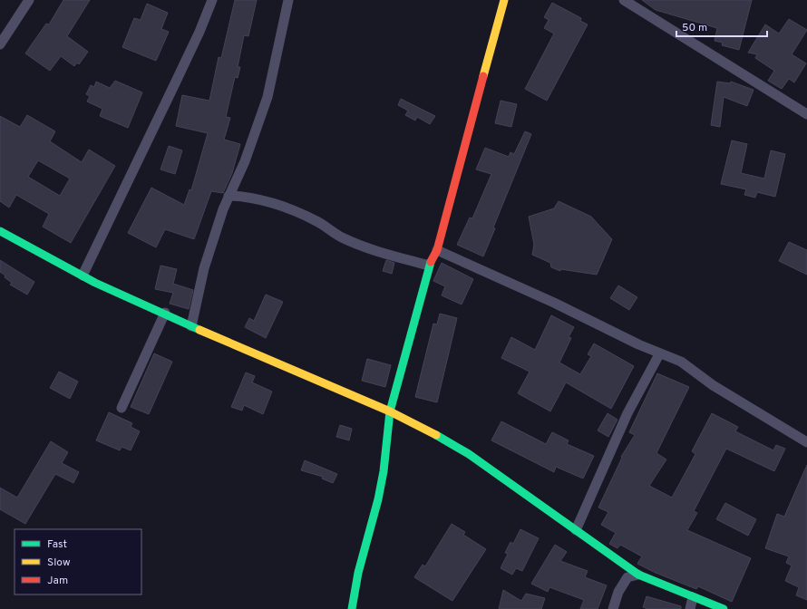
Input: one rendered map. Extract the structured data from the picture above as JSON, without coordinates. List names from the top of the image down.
{
  "legend": ["Fast", "Slow", "Jam"],
  "scale_bar": "50 m"
}
